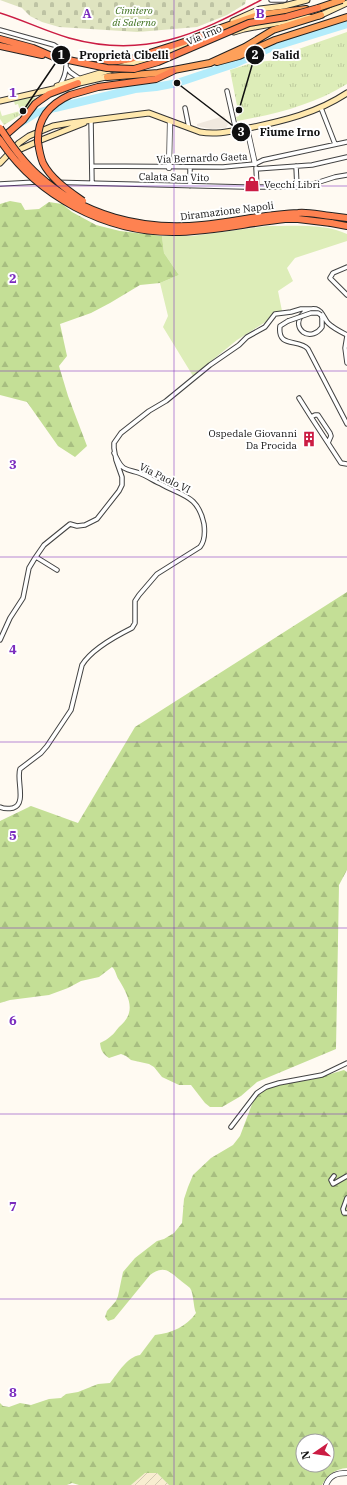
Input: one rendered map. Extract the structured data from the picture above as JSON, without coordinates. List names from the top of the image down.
{
  "streets": {
    "highway": ["Diramazione Napoli"],
    "main road": ["Via Irno"],
    "street": ["Via Bernardo Gaeta", "Calata San Vito", "Via Paolo VI"]
  },
  "parks": ["Cimitero di Salerno"],
  "places": {
    "other": ["Fiume Irno", "Salid", "Proprietà Cibelli"],
    "shop": ["Vecchi Libri"],
    "building": ["Ospedale Giovanni Da Procida"]
  },
  "north": "left",
  "grid": {
    "columns": ["A", "B"],
    "rows": [
      "1",
      "2",
      "3",
      "4",
      "5",
      "6",
      "7",
      "8"
    ]
  }
}
